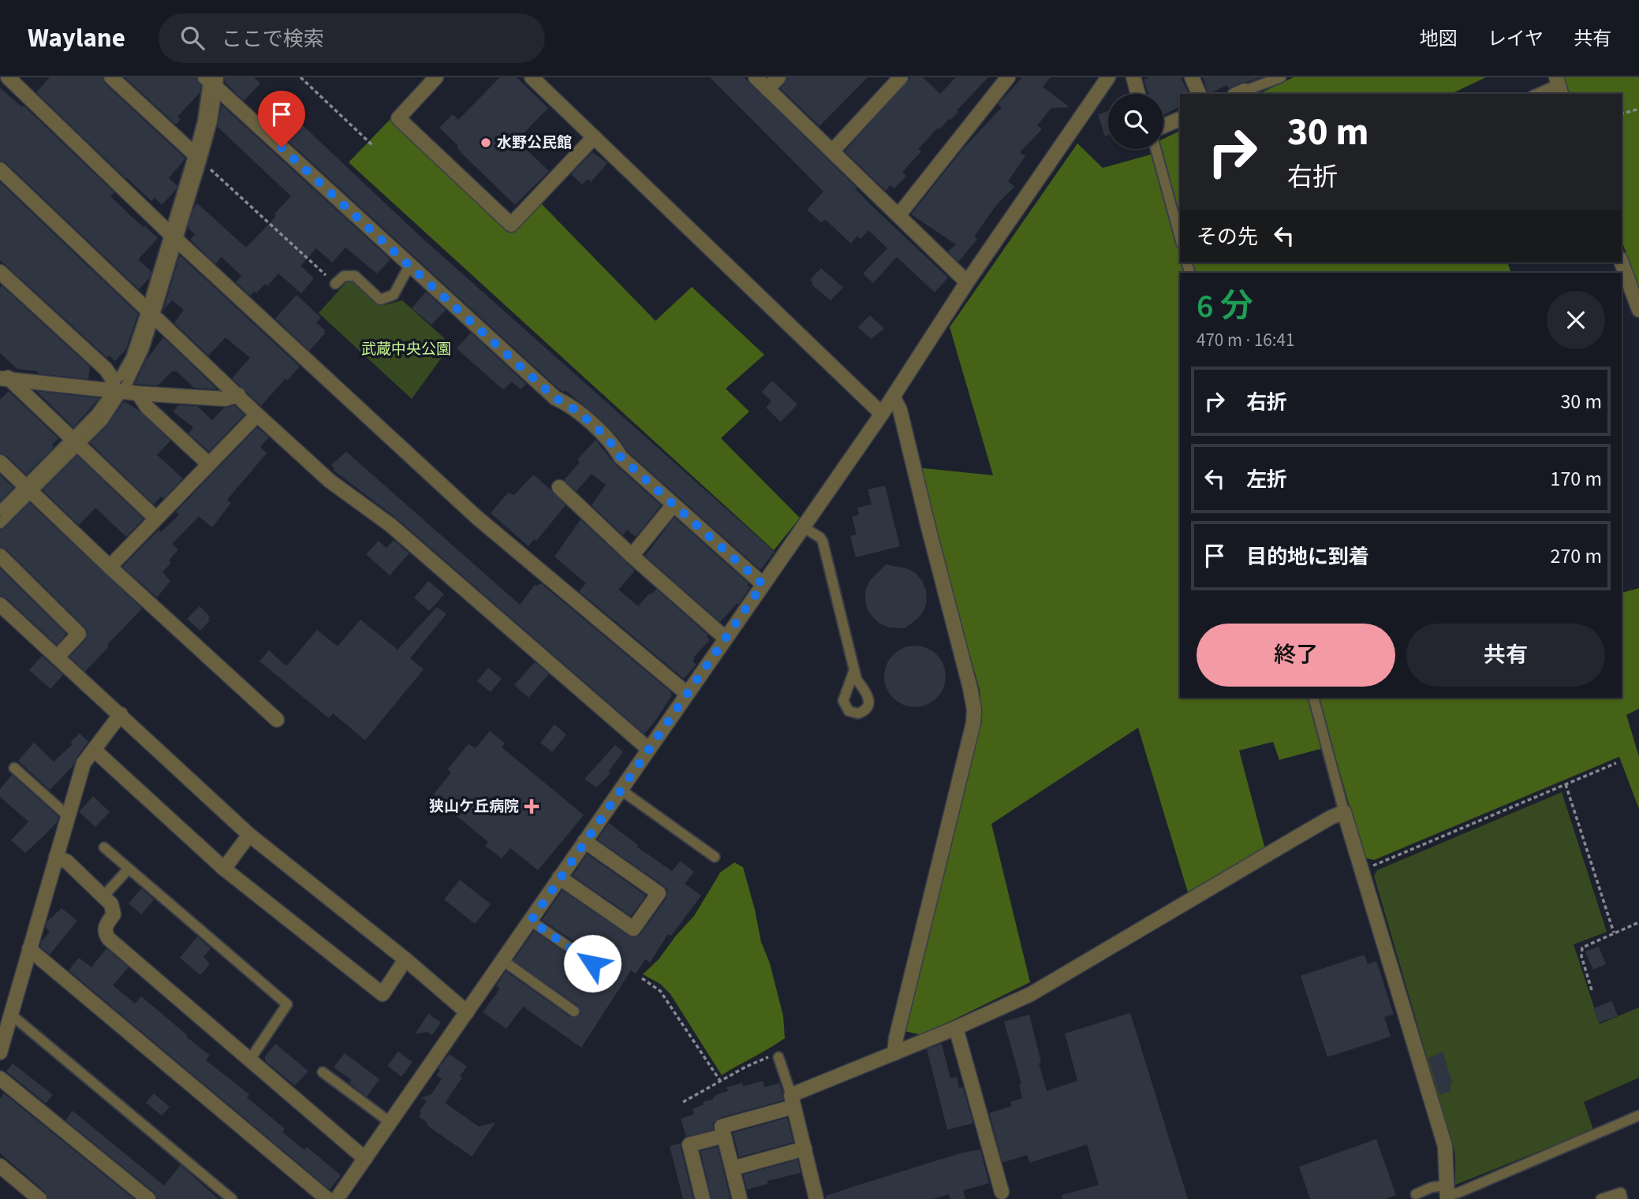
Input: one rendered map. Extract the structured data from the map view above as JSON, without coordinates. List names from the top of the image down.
{
  "parks": ["武蔵中央公園"],
  "places": {
    "other": ["水野公民館"],
    "health": ["狭山ケ丘病院"]
  },
  "page": {
    "header": "Waylane",
    "search": "ここで検索",
    "nav": ["地図", "レイヤ", "共有"],
    "turn": ["30 m", "右折"],
    "then": "その先",
    "heading": ["6 分", "470 m · 16:41"],
    "list": [
      {
        "name": "右折",
        "value": "30 m"
      },
      {
        "name": "左折",
        "value": "170 m"
      },
      {
        "name": "目的地に到着",
        "value": "270 m"
      }
    ],
    "buttons": ["終了", "共有"]
  }
}
